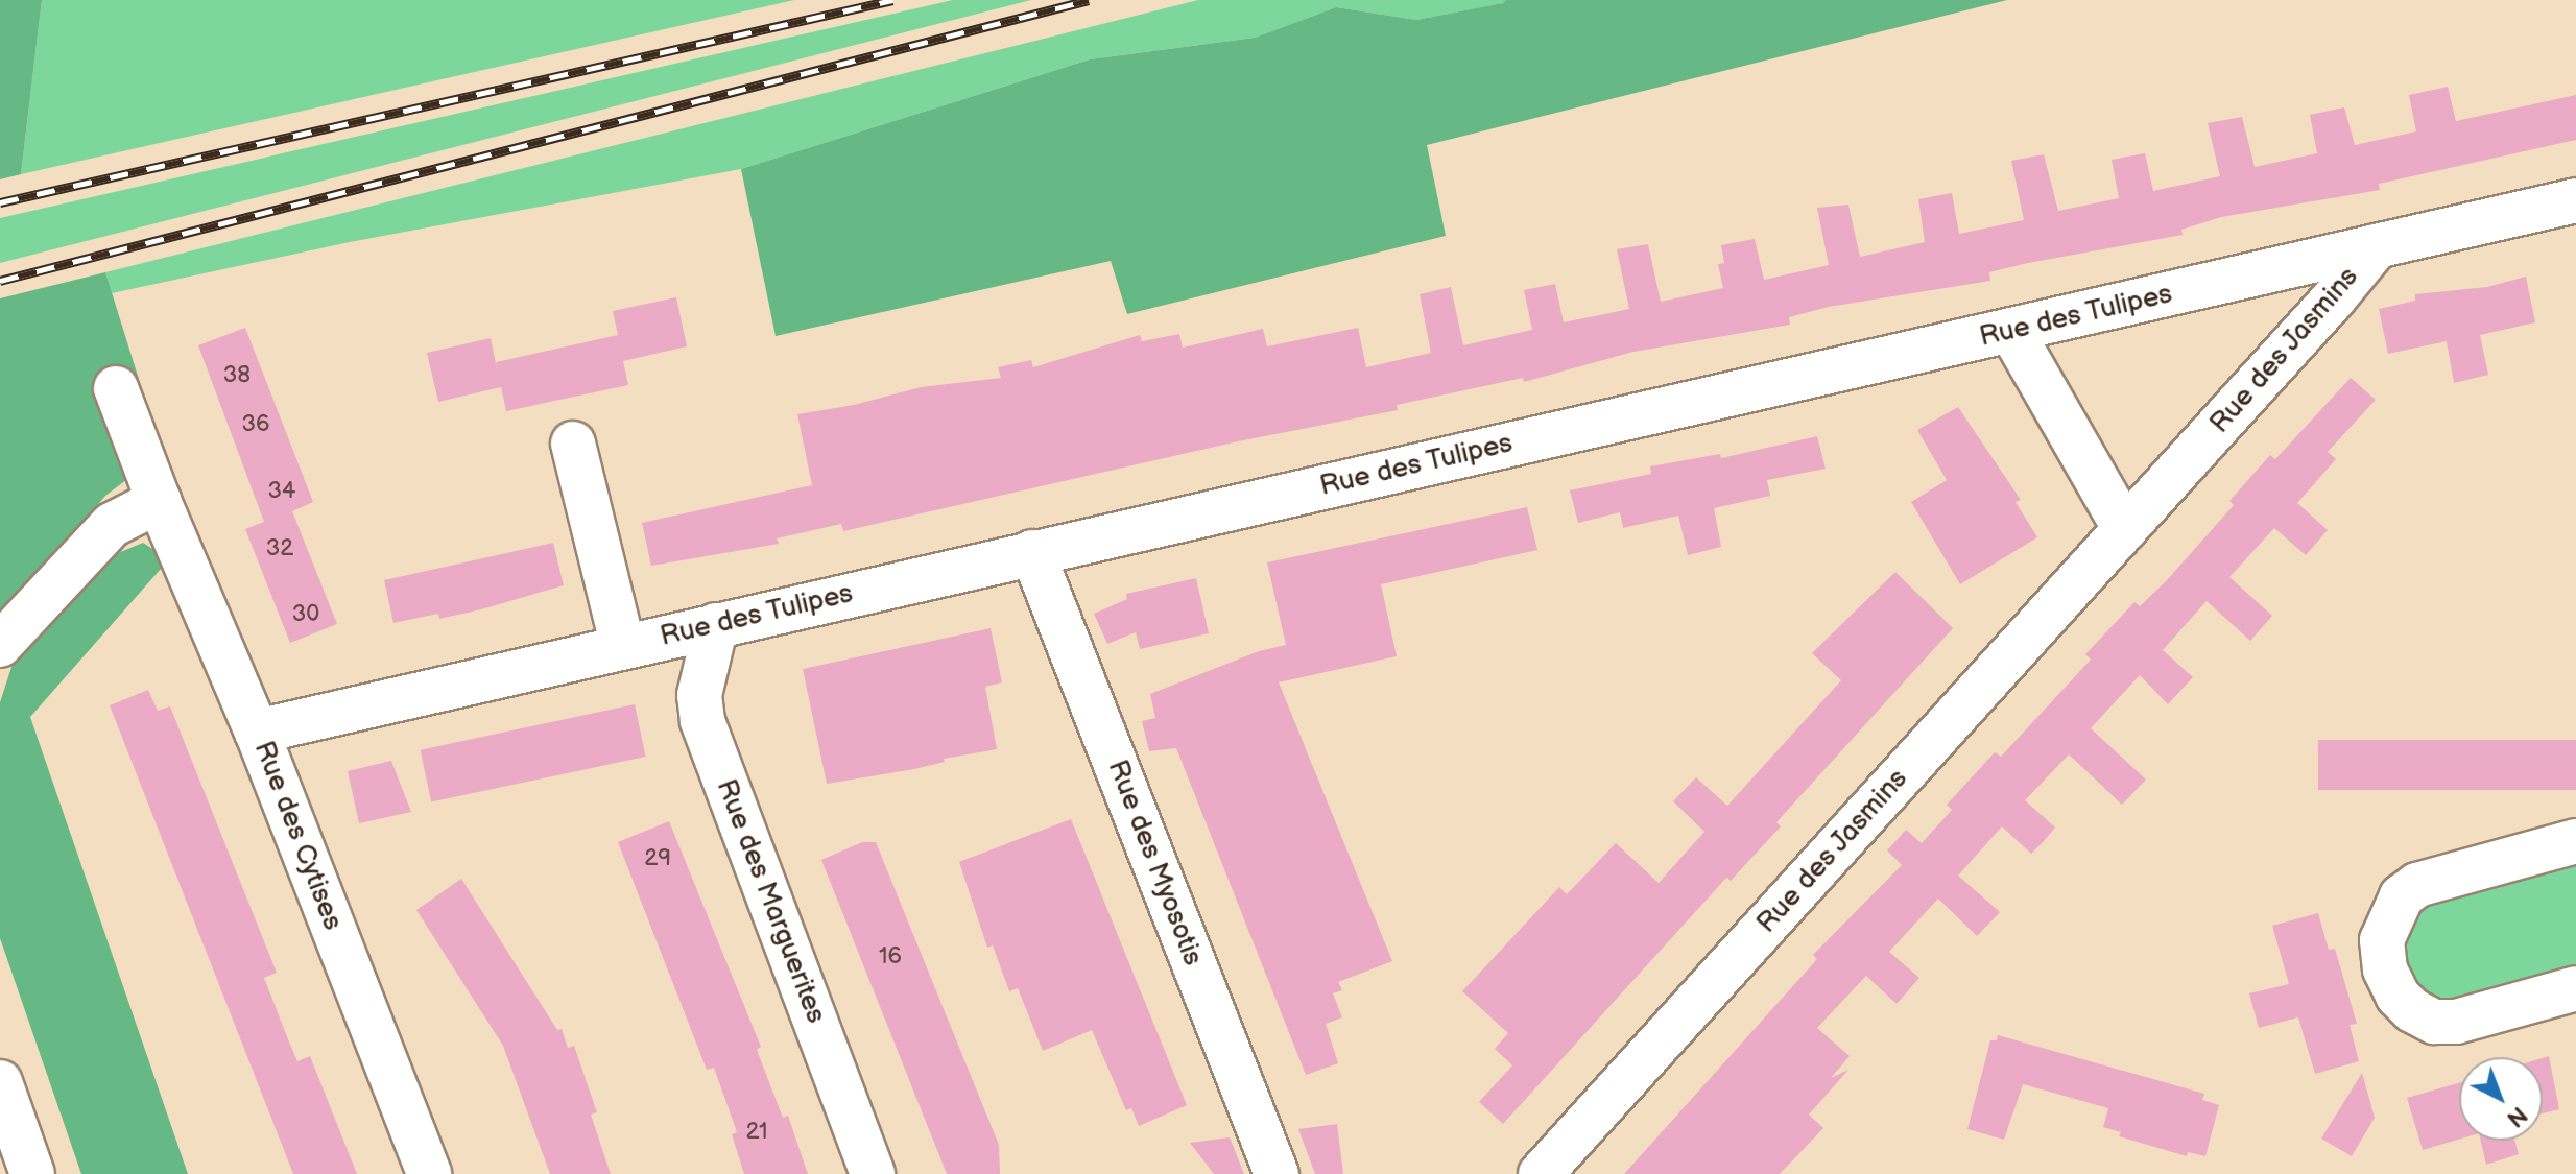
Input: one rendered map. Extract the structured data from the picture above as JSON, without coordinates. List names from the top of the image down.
{
  "streets": {
    "street": [
      "Rue des Tulipes",
      "Rue des Jasmins",
      "Rue des Cytises",
      "Rue des Myosotis",
      "Rue des Marguerites"
    ]
  },
  "crossings": [
    ["Rue des Tulipes", "Rue des Jasmins"],
    ["Rue des Tulipes", "Rue des Cytises"],
    ["Rue des Tulipes", "Rue des Myosotis"],
    ["Rue des Tulipes", "Rue des Marguerites"]
  ],
  "house_numbers": [
    "38",
    "36",
    "34",
    "32",
    "30",
    "29",
    "16",
    "21"
  ],
  "north": "bottom right"
}
